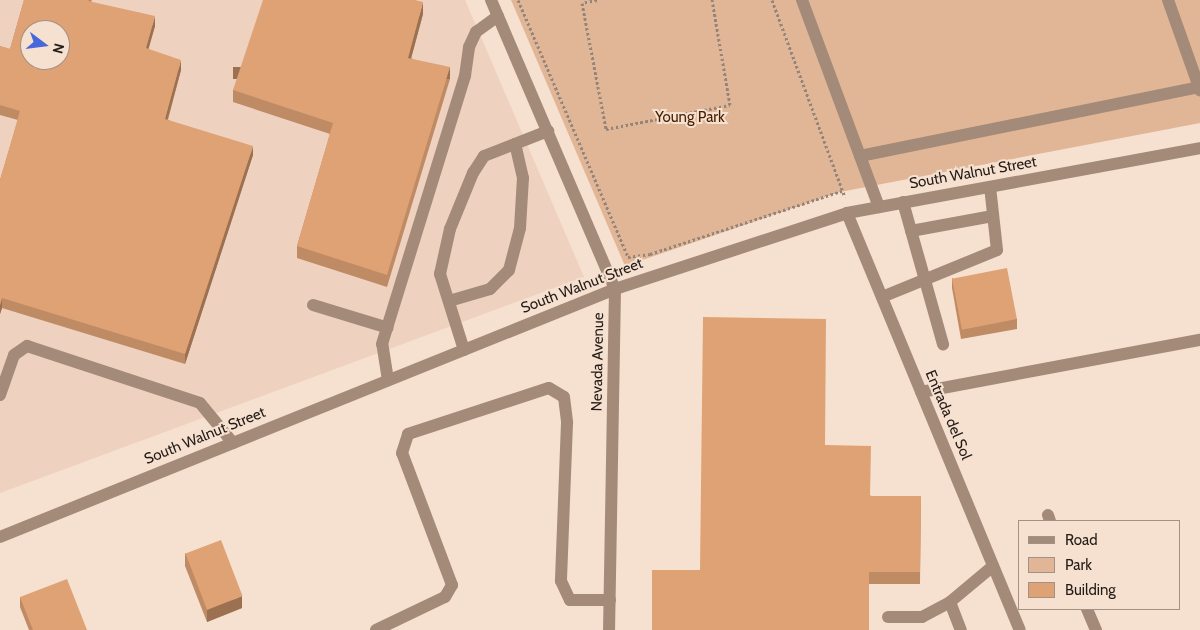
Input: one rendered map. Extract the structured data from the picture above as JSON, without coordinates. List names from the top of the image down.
{
  "streets": {
    "street": ["South Walnut Street", "Nevada Avenue", "Entrada del Sol"]
  },
  "crossings": [
    ["South Walnut Street", "Nevada Avenue"],
    ["South Walnut Street", "Entrada del Sol"]
  ],
  "parks": ["Young Park"],
  "legend": ["Road", "Park", "Building"],
  "north": "right"
}
